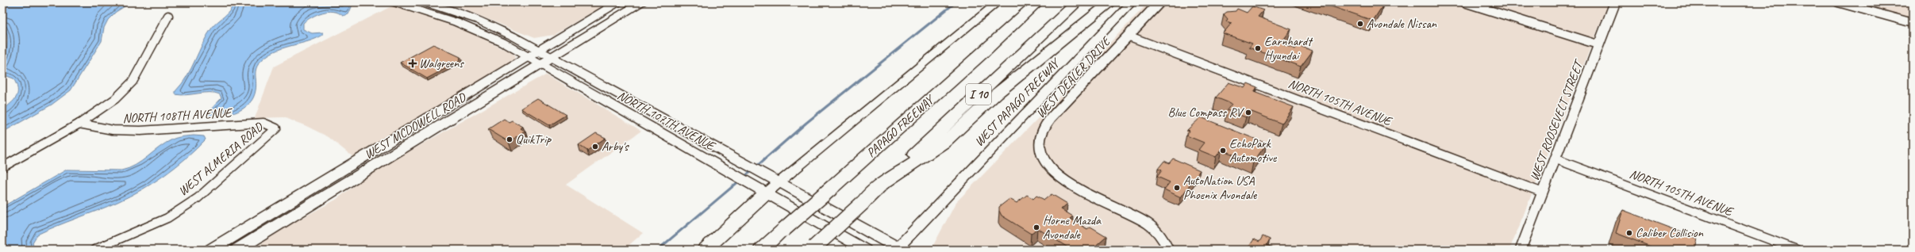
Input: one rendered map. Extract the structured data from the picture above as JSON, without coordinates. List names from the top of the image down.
{
  "streets": {
    "highway": ["I 10", "PAPAGO FREEWAY"],
    "main road": ["WEST PAPAGO FREEWAY", "NORTH 107TH AVENUE", "WEST MCDOWELL ROAD"],
    "street": [
      "WEST DEALER DRIVE",
      "NORTH 105TH AVENUE",
      "NORTH 108TH AVENUE",
      "WEST ROOSEVELT STREET",
      "WEST ALMERIA ROAD"
    ]
  },
  "crossings": [
    ["WEST DEALER DRIVE", "NORTH 105TH AVENUE"],
    ["NORTH 105TH AVENUE", "WEST ROOSEVELT STREET"],
    ["WEST PAPAGO FREEWAY", "NORTH 107TH AVENUE"],
    ["NORTH 108TH AVENUE", "WEST ALMERIA ROAD"],
    ["NORTH 107TH AVENUE", "WEST MCDOWELL ROAD"]
  ],
  "places": {
    "other": [
      "Avondale Nissan",
      "Earnhardt Hyundai",
      "Blue Compass RV",
      "QuikTrip",
      "Arby's",
      "EchoPark Automotive",
      "AutoNation USA Phoenix Avondale",
      "Horne Mazda Avondale",
      "Caliber Collision"
    ],
    "health": ["Walgreens"]
  }
}
